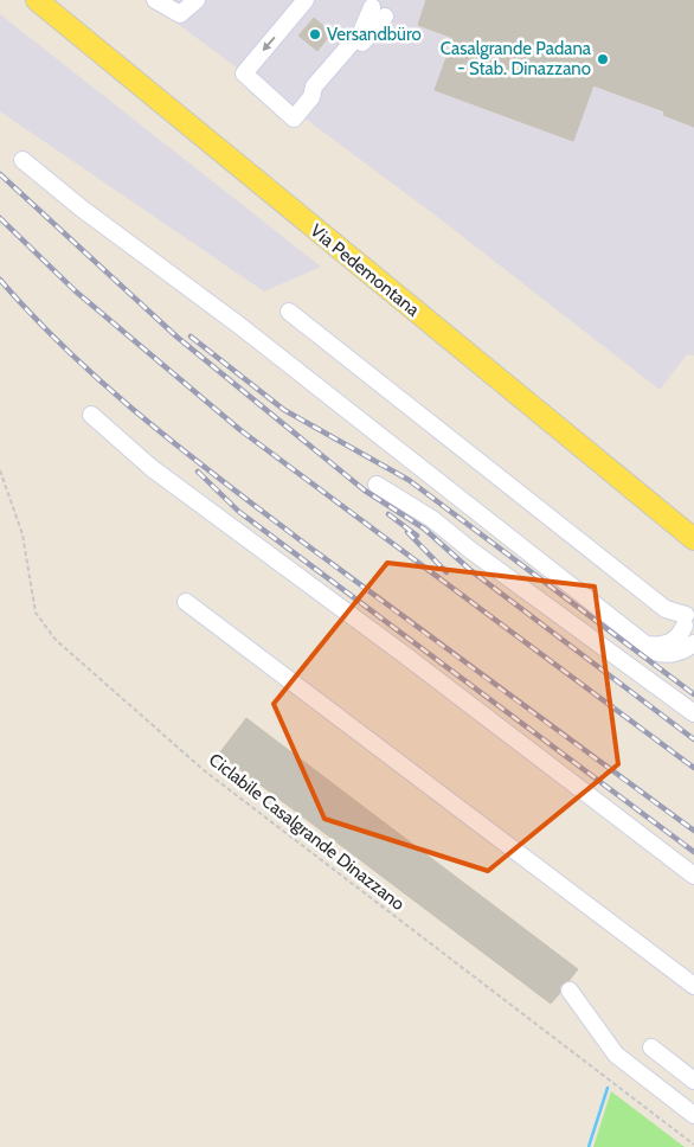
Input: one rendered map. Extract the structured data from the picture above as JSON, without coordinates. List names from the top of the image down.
{
  "streets": {
    "main road": ["Via Pedemontana"],
    "path": ["Ciclabile Casalgrande Dinazzano"]
  },
  "places": ["Versandbüro", "Casalgrande Padana - Stab. Dinazzano"]
}
